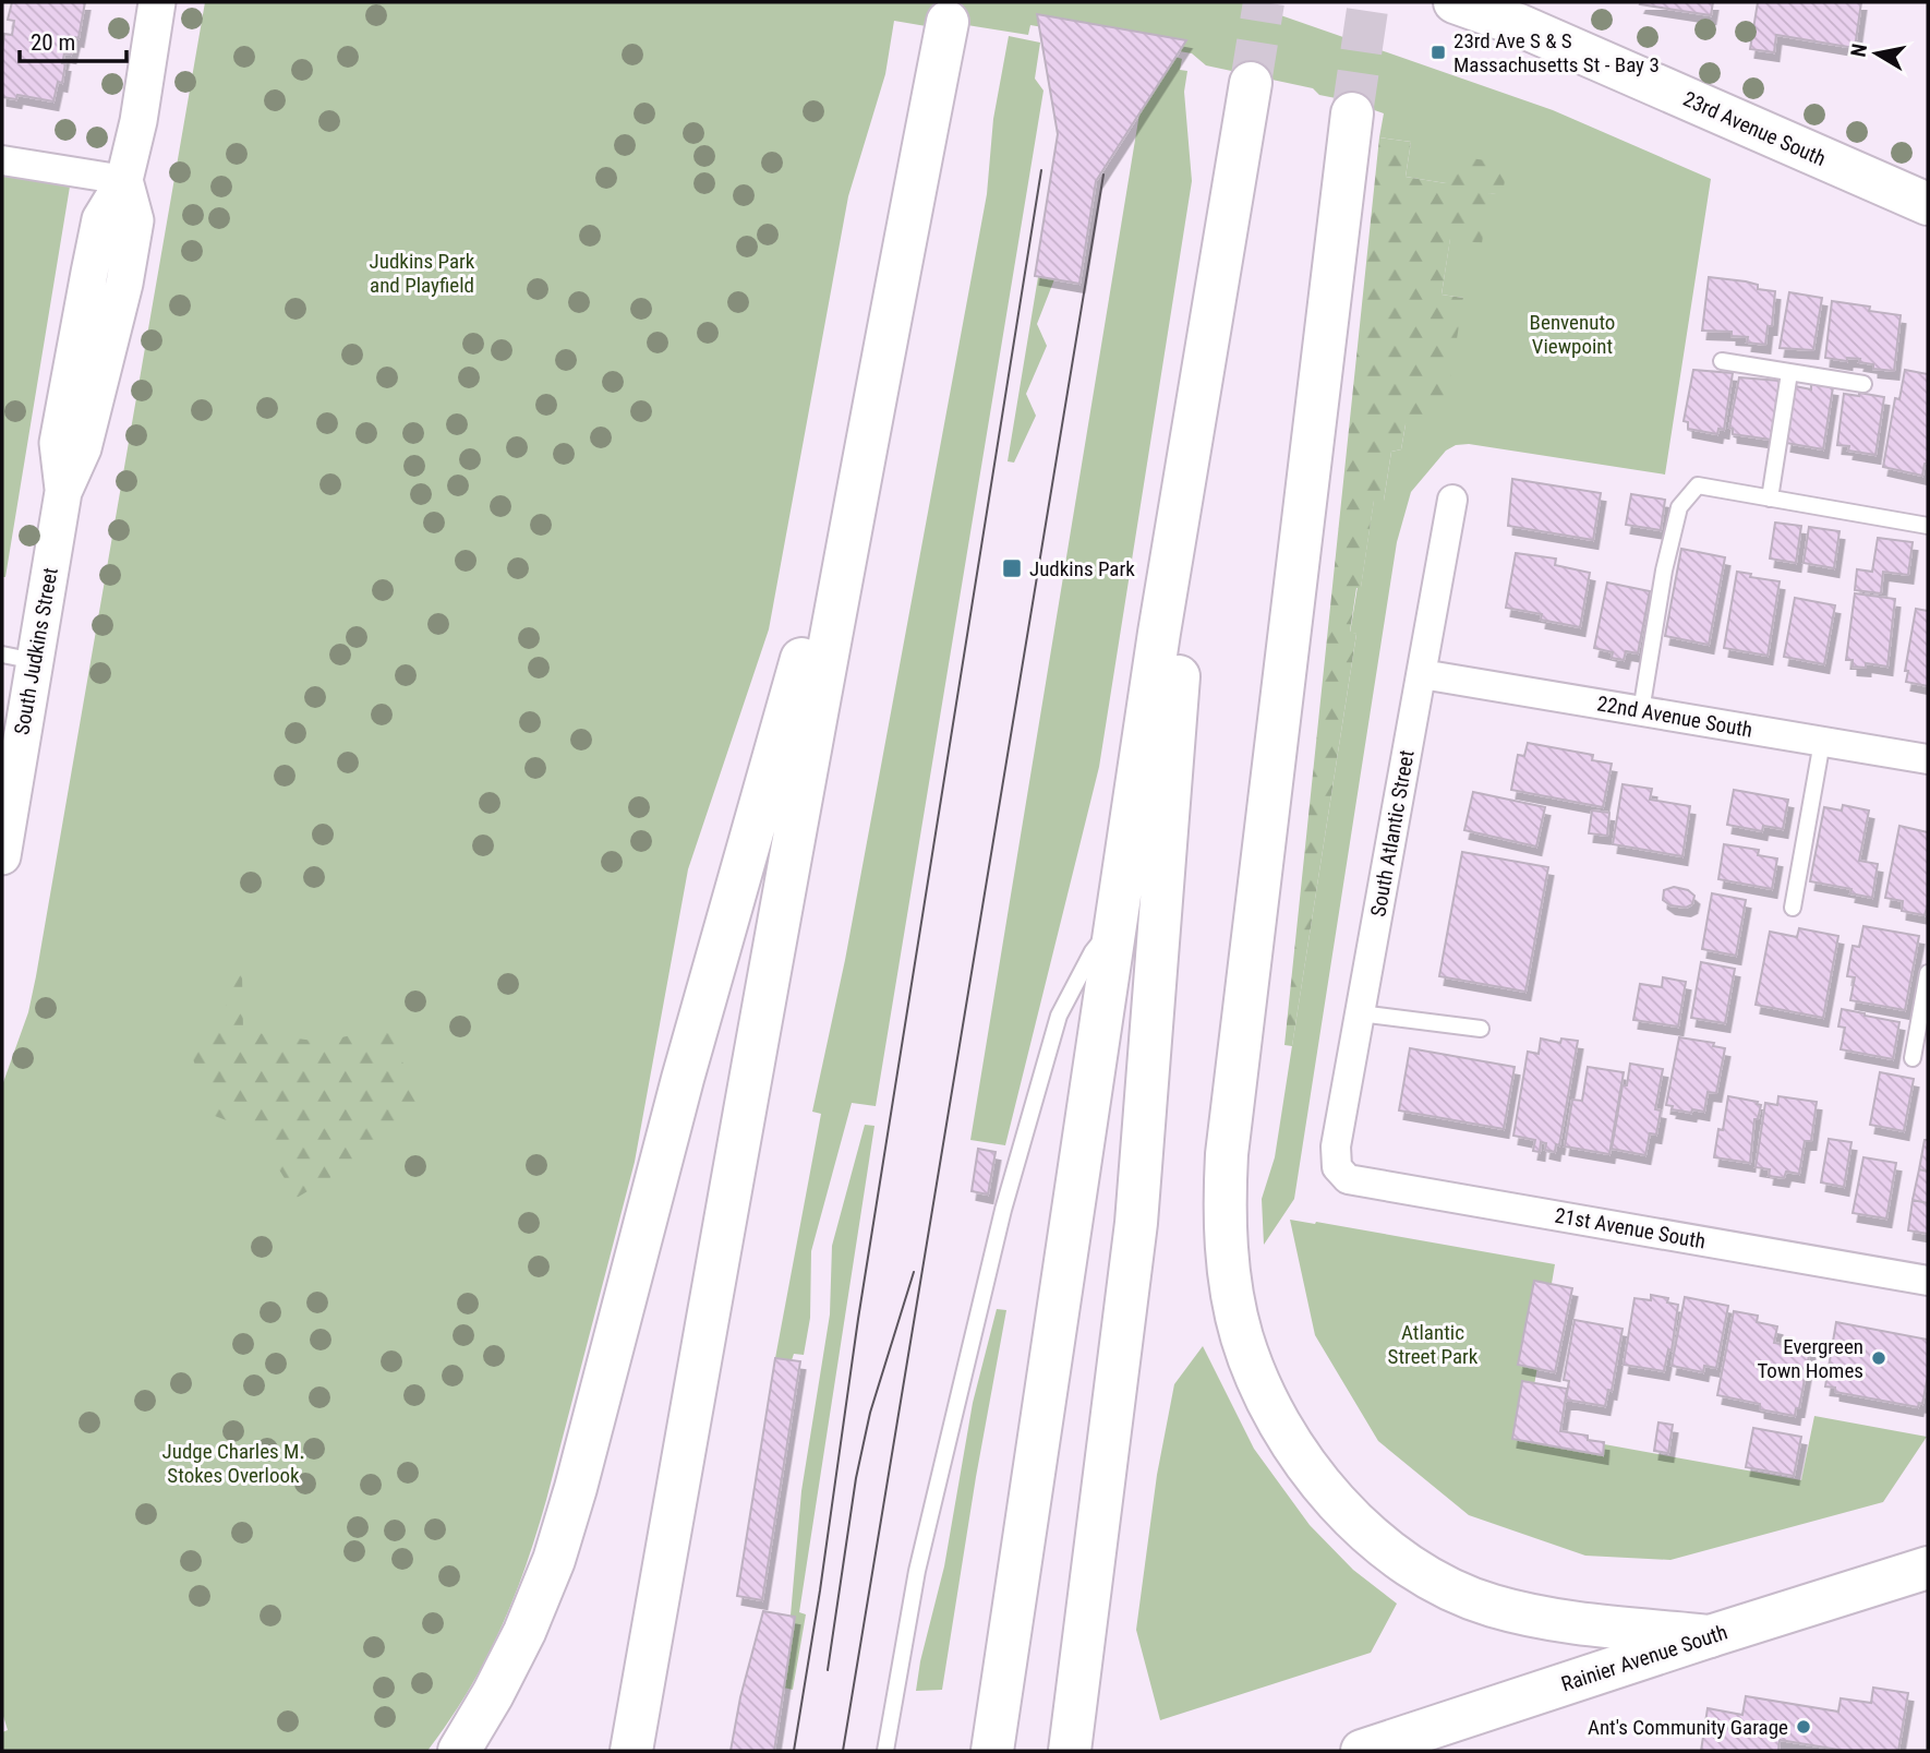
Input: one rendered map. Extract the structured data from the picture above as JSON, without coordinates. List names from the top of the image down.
{
  "streets": {
    "main road": ["23rd Avenue South", "Rainier Avenue South"],
    "street": [
      "South Judkins Street",
      "22nd Avenue South",
      "South Atlantic Street",
      "21st Avenue South"
    ]
  },
  "crossings": [
    ["22nd Avenue South", "South Atlantic Street"],
    ["South Atlantic Street", "21st Avenue South"]
  ],
  "parks": [
    "Judkins Park and Playfield",
    "Benvenuto Viewpoint",
    "Atlantic Street Park",
    "Judge Charles M. Stokes Overlook"
  ],
  "places": {
    "transit": ["23rd Ave S & S Massachusetts St - Bay 3", "Judkins Park"],
    "other": ["Evergreen Town Homes", "Ant's Community Garage"]
  },
  "scale_bar": "20 m",
  "north": "left"
}
